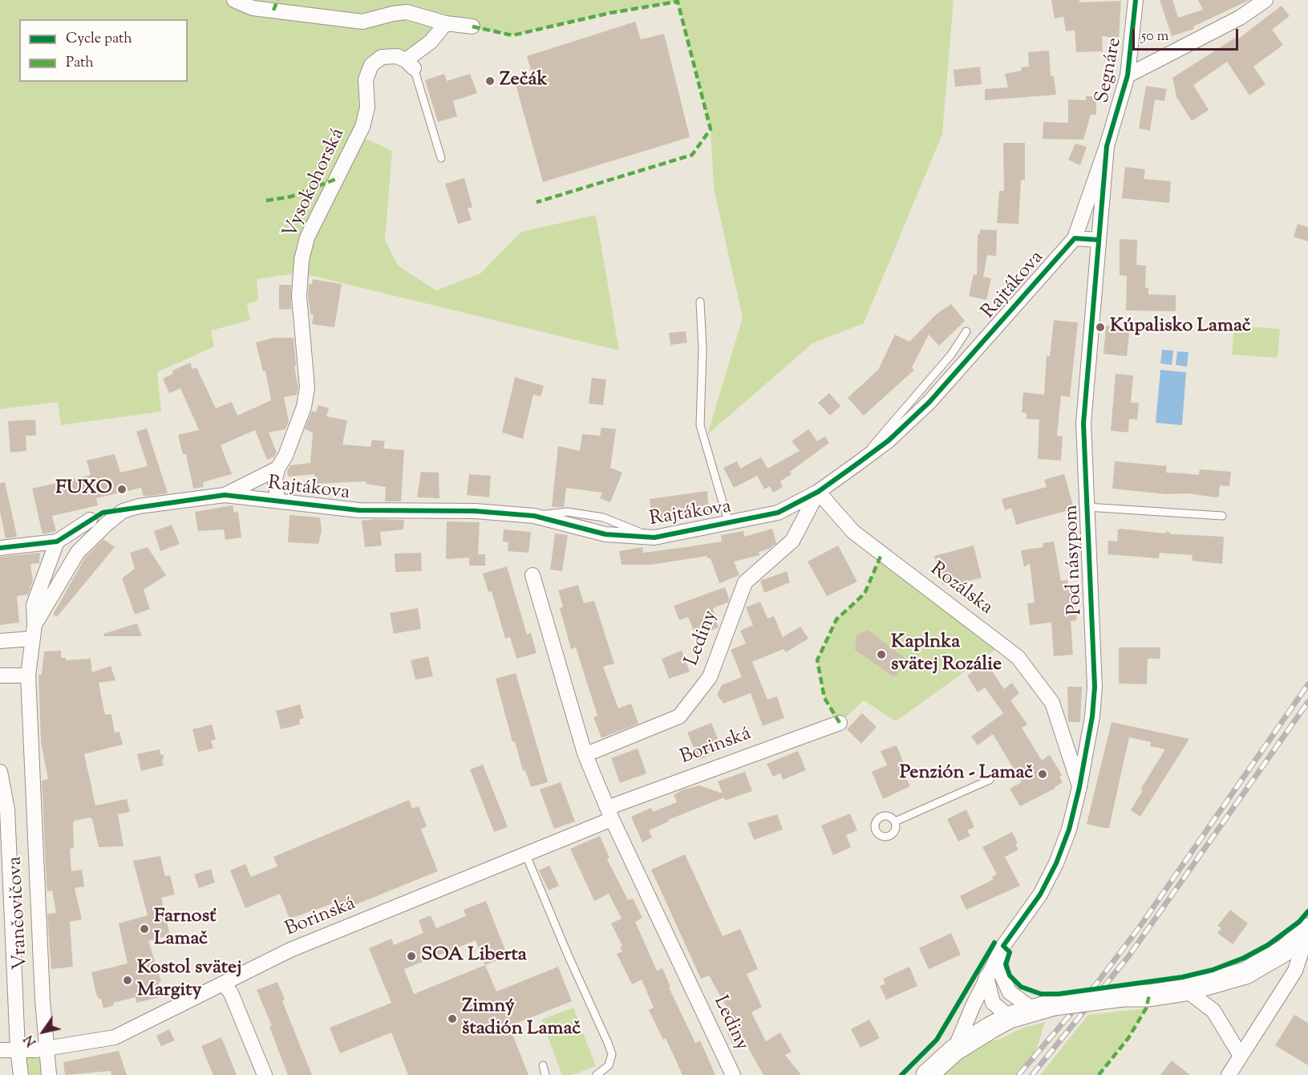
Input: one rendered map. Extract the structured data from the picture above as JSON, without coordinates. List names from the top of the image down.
{
  "streets": {
    "street": [
      "Segnáre",
      "Vysokohorská",
      "Rajtákova",
      "Pod násypom",
      "Rozálska",
      "Lediny",
      "Borinská",
      "Vrančovičova"
    ]
  },
  "crossings": [
    ["Segnáre", "Rajtákova"],
    ["Segnáre", "Pod násypom"],
    ["Vysokohorská", "Rajtákova"],
    ["Rajtákova", "Rozálska"],
    ["Rajtákova", "Lediny"],
    ["Rajtákova", "Vrančovičova"],
    ["Pod násypom", "Rozálska"],
    ["Rozálska", "Lediny"],
    ["Lediny", "Borinská"],
    ["Borinská", "Vrančovičova"]
  ],
  "places": [
    "Zečák",
    "Kúpalisko Lamač",
    "FUXO",
    "Kaplnka svätej Rozálie",
    "Penzión - Lamač",
    "Farnosť Lamač",
    "SOA Liberta",
    "Kostol svätej Margity",
    "Zimný štadión Lamač"
  ],
  "legend": ["Cycle path", "Path"],
  "scale_bar": "50 m",
  "north": "bottom left"
}
